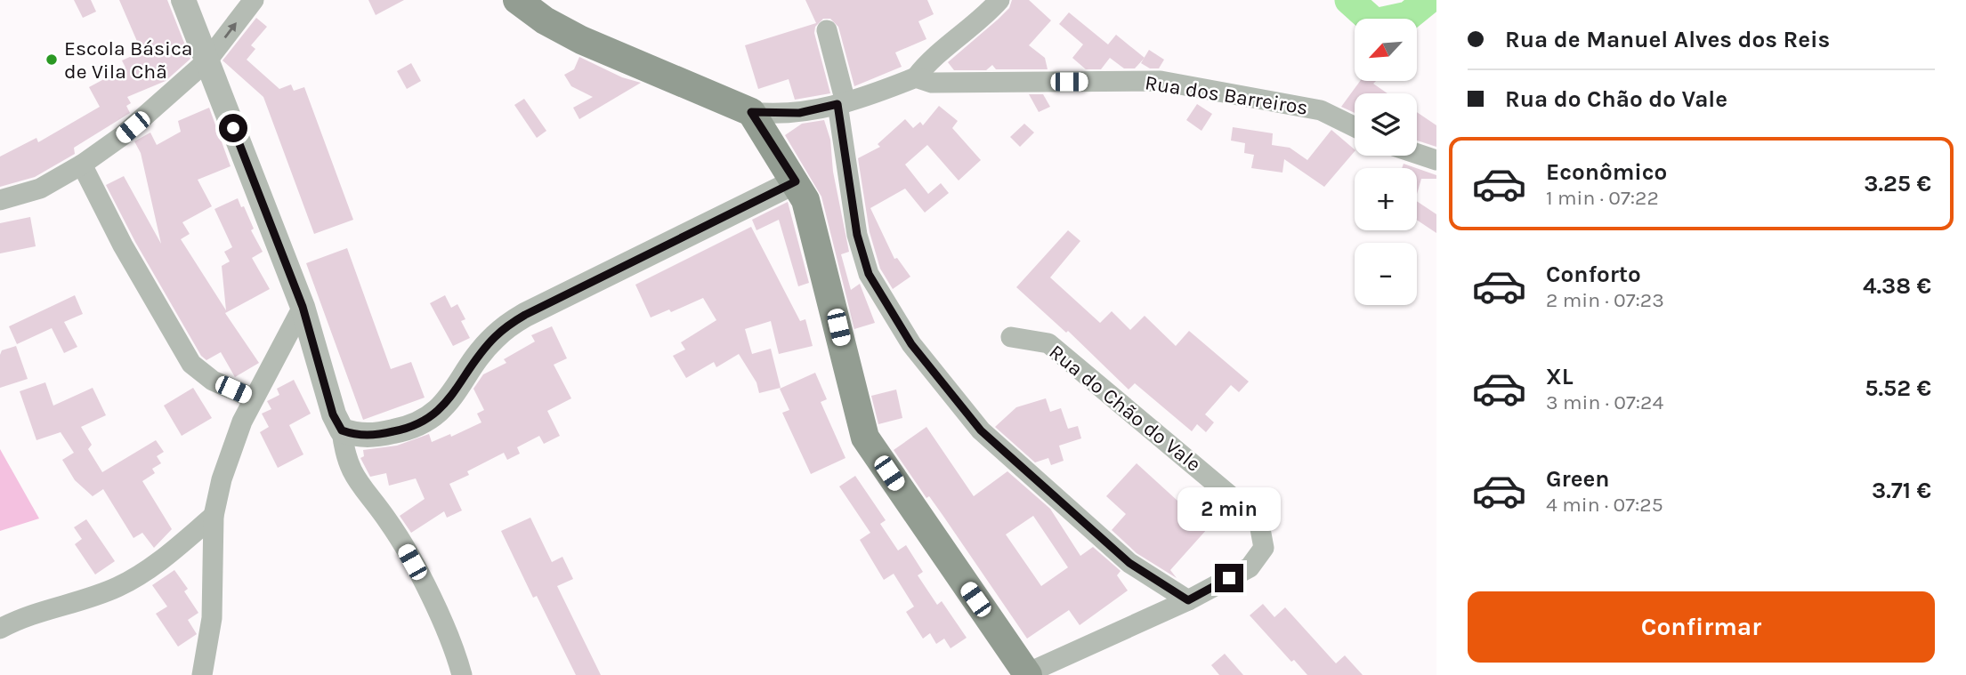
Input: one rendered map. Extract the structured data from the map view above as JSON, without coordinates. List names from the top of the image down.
{
  "streets": {
    "street": ["Rua dos Barreiros", "Rua do Chão do Vale"]
  },
  "places": ["Escola Básica de Vila Chã"],
  "north": "bottom left",
  "page": {
    "banner": ["Rua de Manuel Alves dos Reis", "Rua do Chão do Vale"],
    "map_buttons": ["+", "−"],
    "list": [
      {
        "name": "Econômico",
        "note": "1 min · 07:22",
        "value": "3.25 €"
      },
      {
        "name": "Conforto",
        "note": "2 min · 07:23",
        "value": "4.38 €"
      },
      {
        "name": "XL",
        "note": "3 min · 07:24",
        "value": "5.52 €"
      },
      {
        "name": "Green",
        "note": "4 min · 07:25",
        "value": "3.71 €"
      }
    ],
    "bubble": "2 min",
    "buttons": "Confirmar"
  }
}
